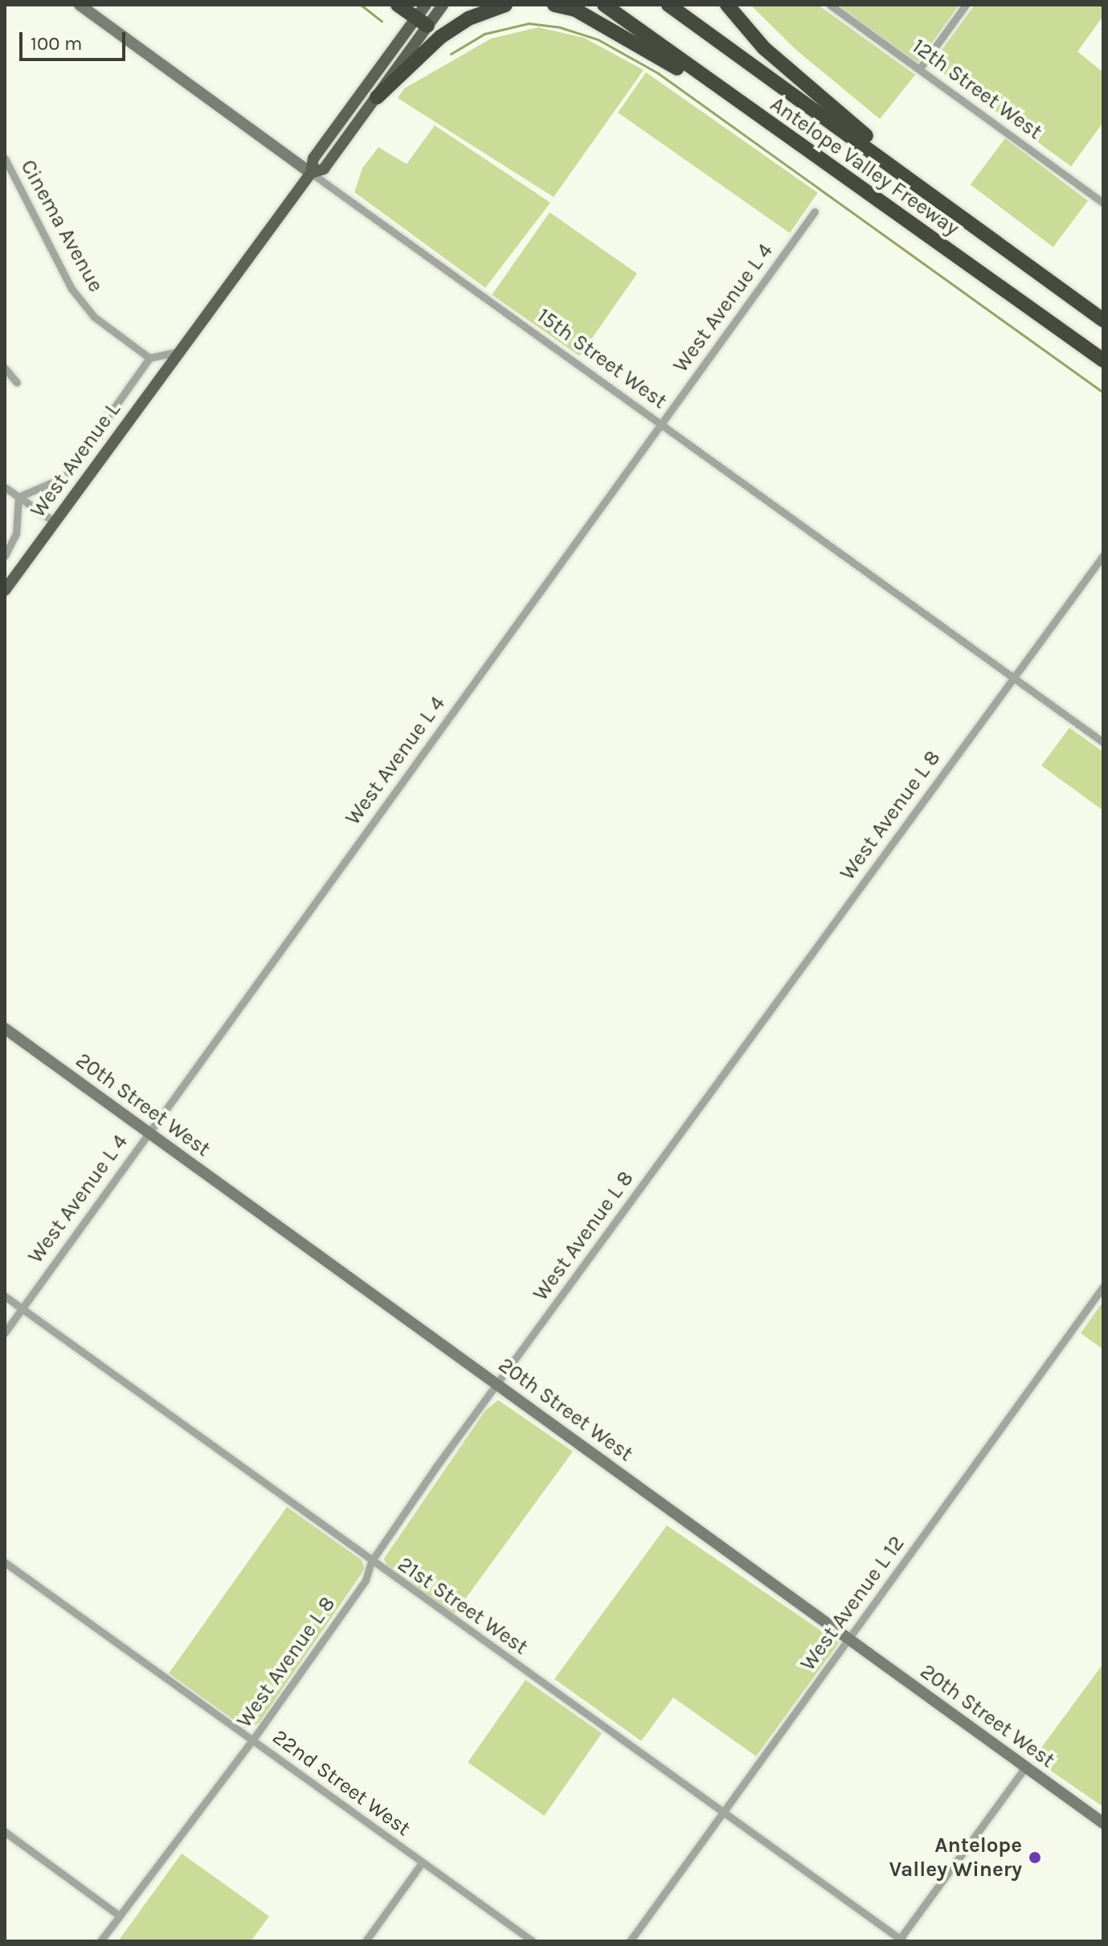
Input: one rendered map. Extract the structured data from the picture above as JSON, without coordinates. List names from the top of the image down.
{
  "streets": {
    "highway": ["Antelope Valley Freeway"],
    "main road": ["15th Street West", "West Avenue L", "20th Street West"],
    "street": [
      "12th Street West",
      "Cinema Avenue",
      "West Avenue L 4",
      "West Avenue L 8",
      "West Avenue L 12",
      "21st Street West",
      "22nd Street West"
    ]
  },
  "crossings": [
    ["Cinema Avenue", "West Avenue L"],
    ["West Avenue L 4", "15th Street West"],
    ["West Avenue L 4", "20th Street West"],
    ["West Avenue L 4", "21st Street West"],
    ["15th Street West", "West Avenue L"],
    ["15th Street West", "West Avenue L 8"],
    ["West Avenue L 8", "20th Street West"],
    ["West Avenue L 8", "21st Street West"],
    ["West Avenue L 8", "22nd Street West"],
    ["20th Street West", "West Avenue L 12"],
    ["West Avenue L 12", "21st Street West"]
  ],
  "places": ["Antelope Valley Winery"],
  "scale_bar": "100 m"
}
